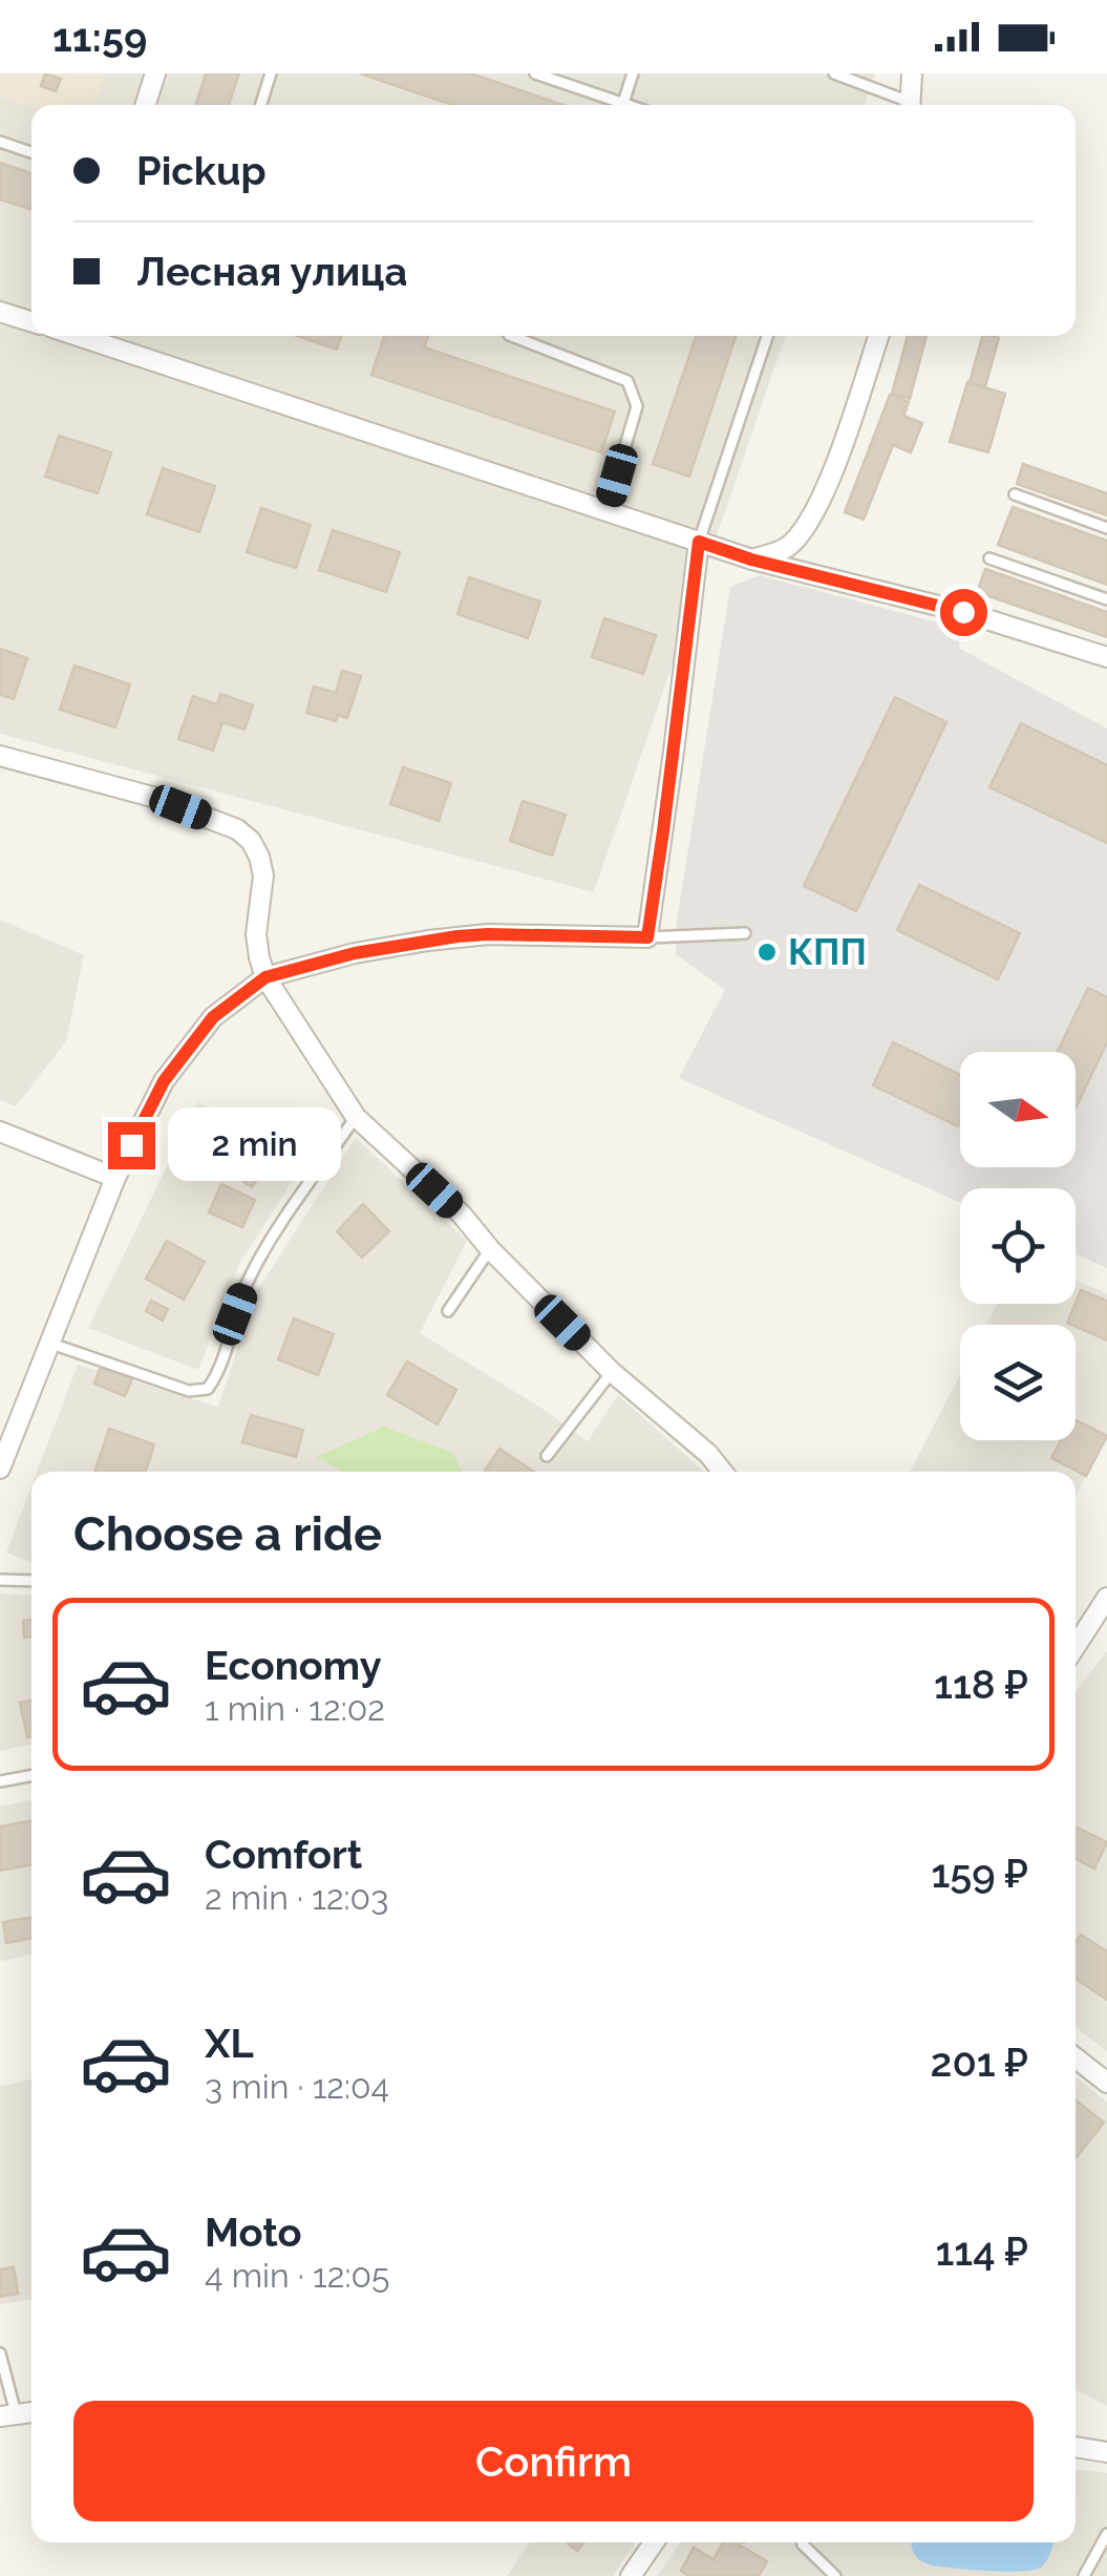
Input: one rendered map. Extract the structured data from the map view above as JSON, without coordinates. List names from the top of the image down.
{
  "places": ["КПП"],
  "north": "right",
  "page": {
    "status": "11:59",
    "banner": ["Pickup", "Лесная улица"],
    "bubble": "2 min",
    "heading": "Choose a ride",
    "list": [
      {
        "name": "Economy",
        "note": "1 min · 12:02",
        "value": "118 ₽"
      },
      {
        "name": "Comfort",
        "note": "2 min · 12:03",
        "value": "159 ₽"
      },
      {
        "name": "XL",
        "note": "3 min · 12:04",
        "value": "201 ₽"
      },
      {
        "name": "Moto",
        "note": "4 min · 12:05",
        "value": "114 ₽"
      }
    ],
    "buttons": "Confirm"
  }
}
